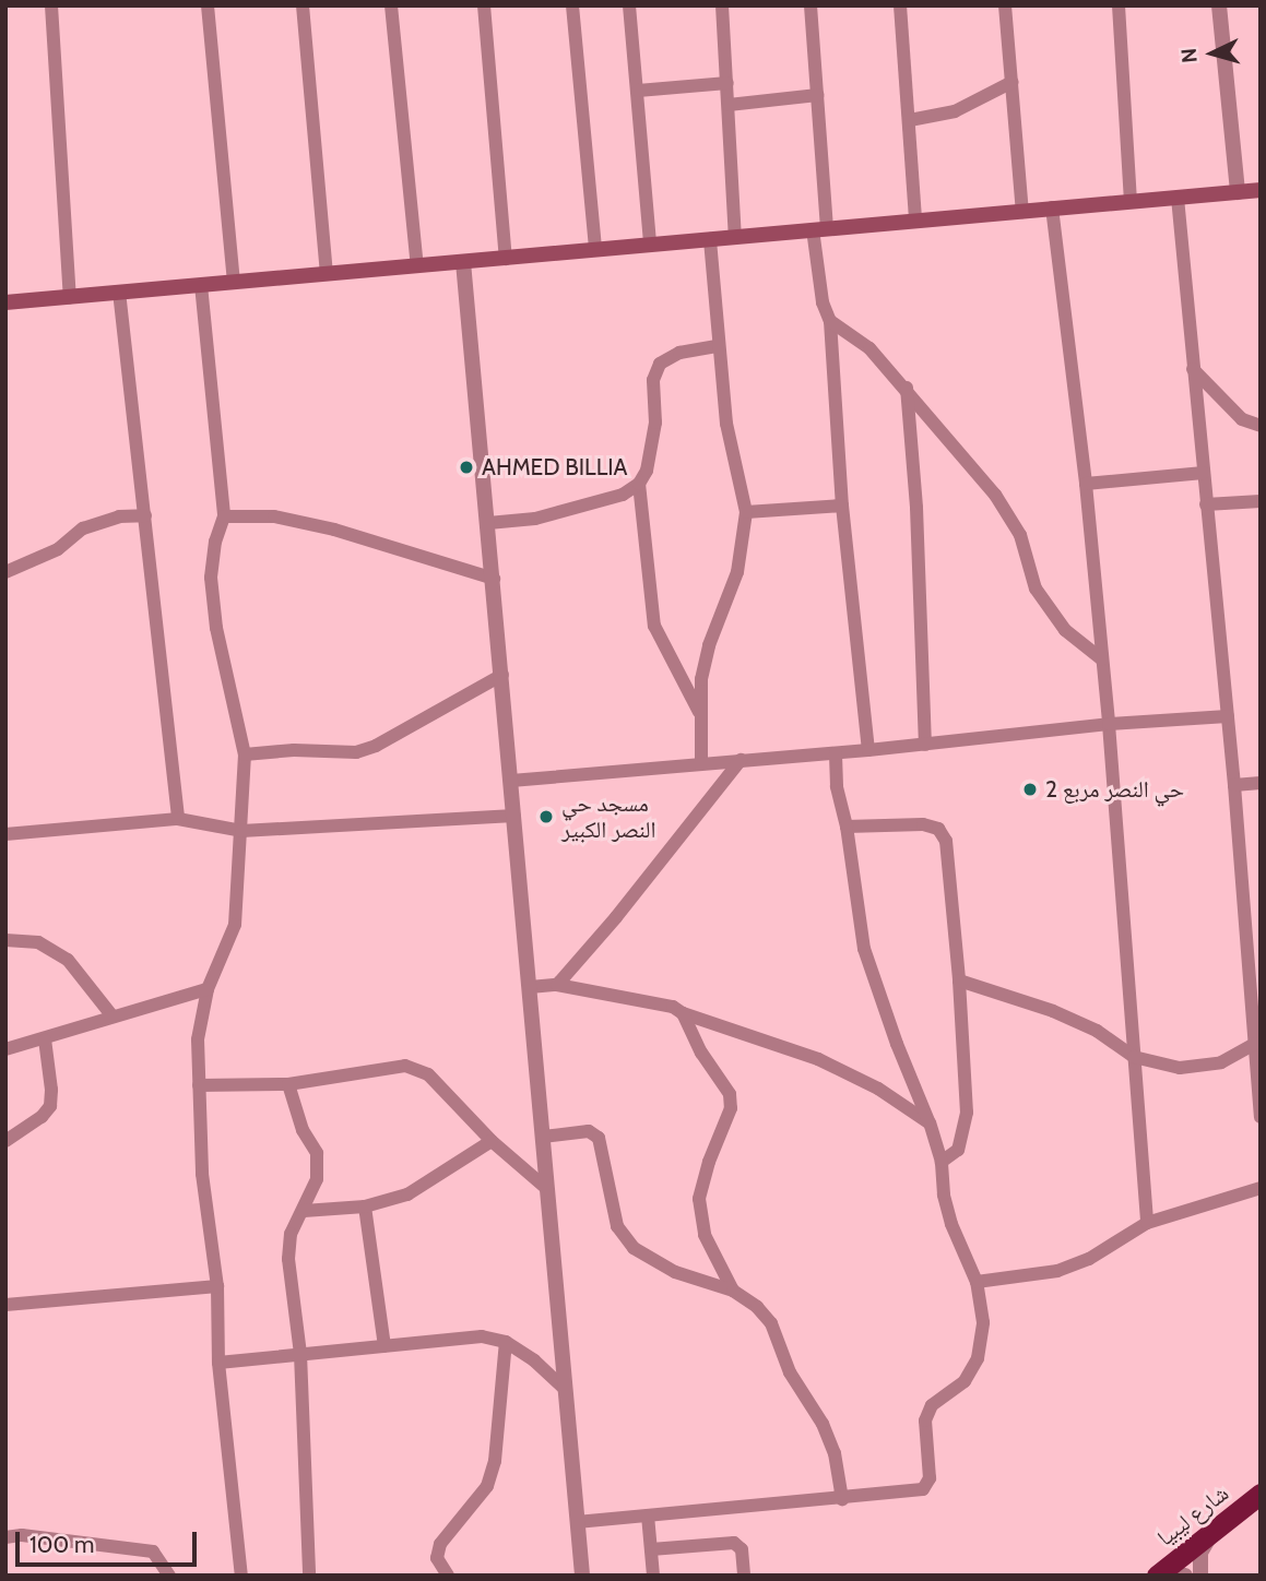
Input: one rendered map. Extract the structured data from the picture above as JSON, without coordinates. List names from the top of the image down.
{
  "streets": {
    "highway": ["شارع ليبيا"]
  },
  "places": ["AHMED BILLIA", "حي النصر مربع 2", "مسجد حي النصر الكبير"],
  "scale_bar": "100 m",
  "north": "left"
}
